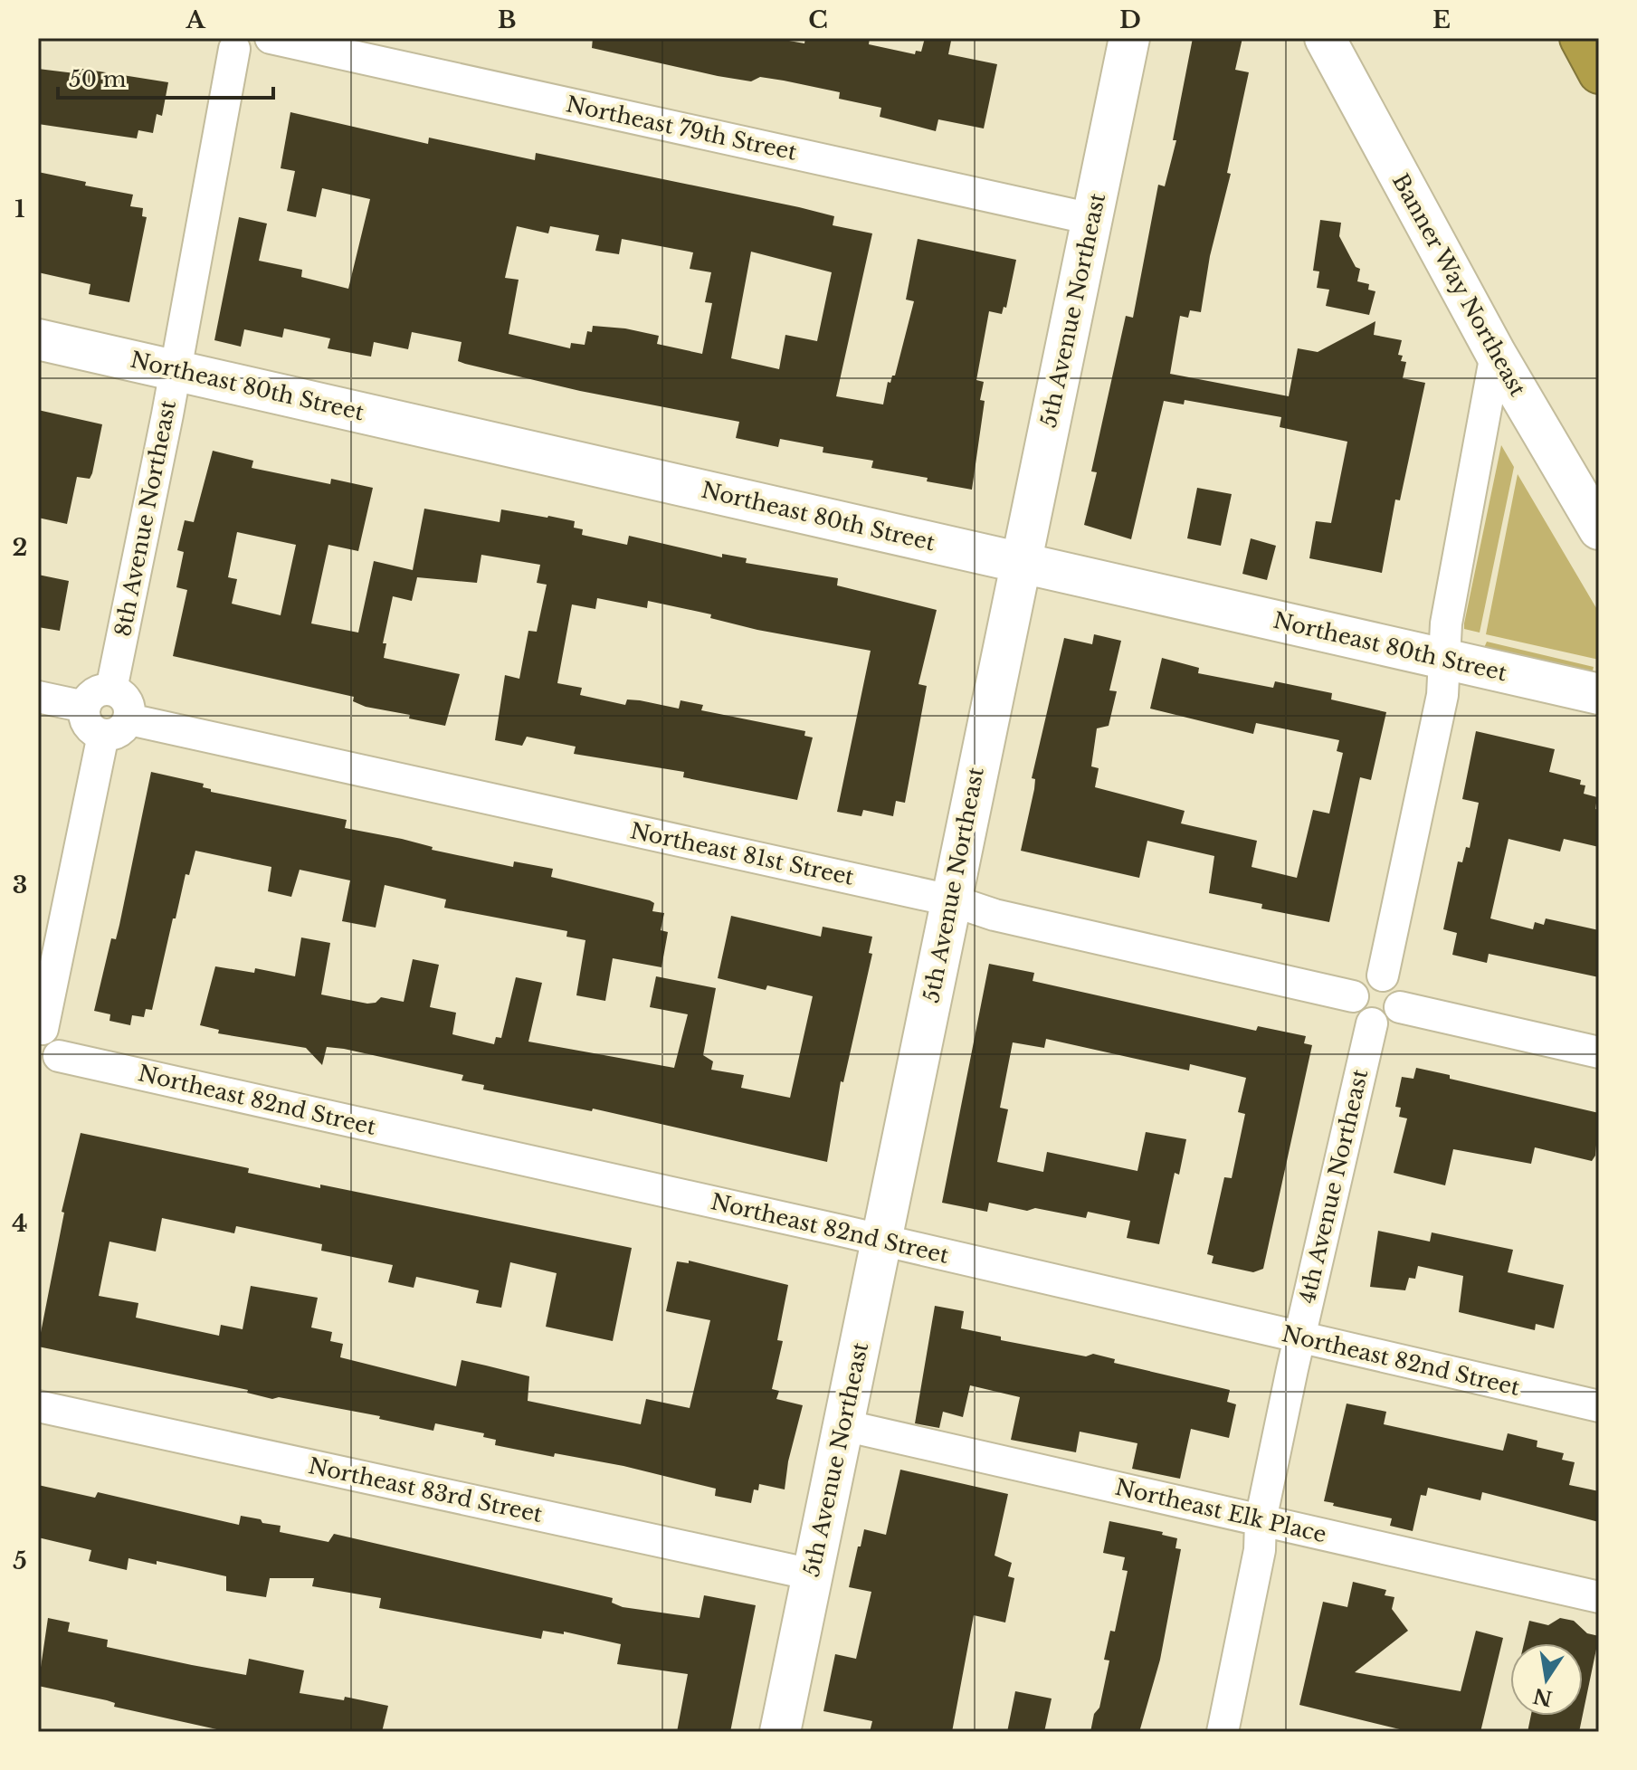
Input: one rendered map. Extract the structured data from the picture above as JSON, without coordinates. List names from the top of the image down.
{
  "streets": {
    "main road": ["Banner Way Northeast", "5th Avenue Northeast", "Northeast 80th Street"],
    "street": [
      "Northeast 79th Street",
      "8th Avenue Northeast",
      "Northeast 81st Street",
      "Northeast 82nd Street",
      "4th Avenue Northeast",
      "Northeast 83rd Street",
      "Northeast Elk Place"
    ]
  },
  "crossings": [
    ["Northeast 79th Street", "5th Avenue Northeast"],
    ["5th Avenue Northeast", "Northeast 80th Street"],
    ["5th Avenue Northeast", "Northeast 81st Street"],
    ["5th Avenue Northeast", "Northeast 82nd Street"],
    ["5th Avenue Northeast", "Northeast 83rd Street"],
    ["5th Avenue Northeast", "Northeast Elk Place"],
    ["Northeast 80th Street", "8th Avenue Northeast"],
    ["8th Avenue Northeast", "Northeast 81st Street"],
    ["Northeast 81st Street", "4th Avenue Northeast"],
    ["Northeast 82nd Street", "4th Avenue Northeast"],
    ["4th Avenue Northeast", "Northeast Elk Place"]
  ],
  "scale_bar": "50 m",
  "north": "bottom",
  "grid": {
    "columns": [
      "A",
      "B",
      "C",
      "D",
      "E"
    ],
    "rows": [
      "1",
      "2",
      "3",
      "4",
      "5"
    ]
  }
}
